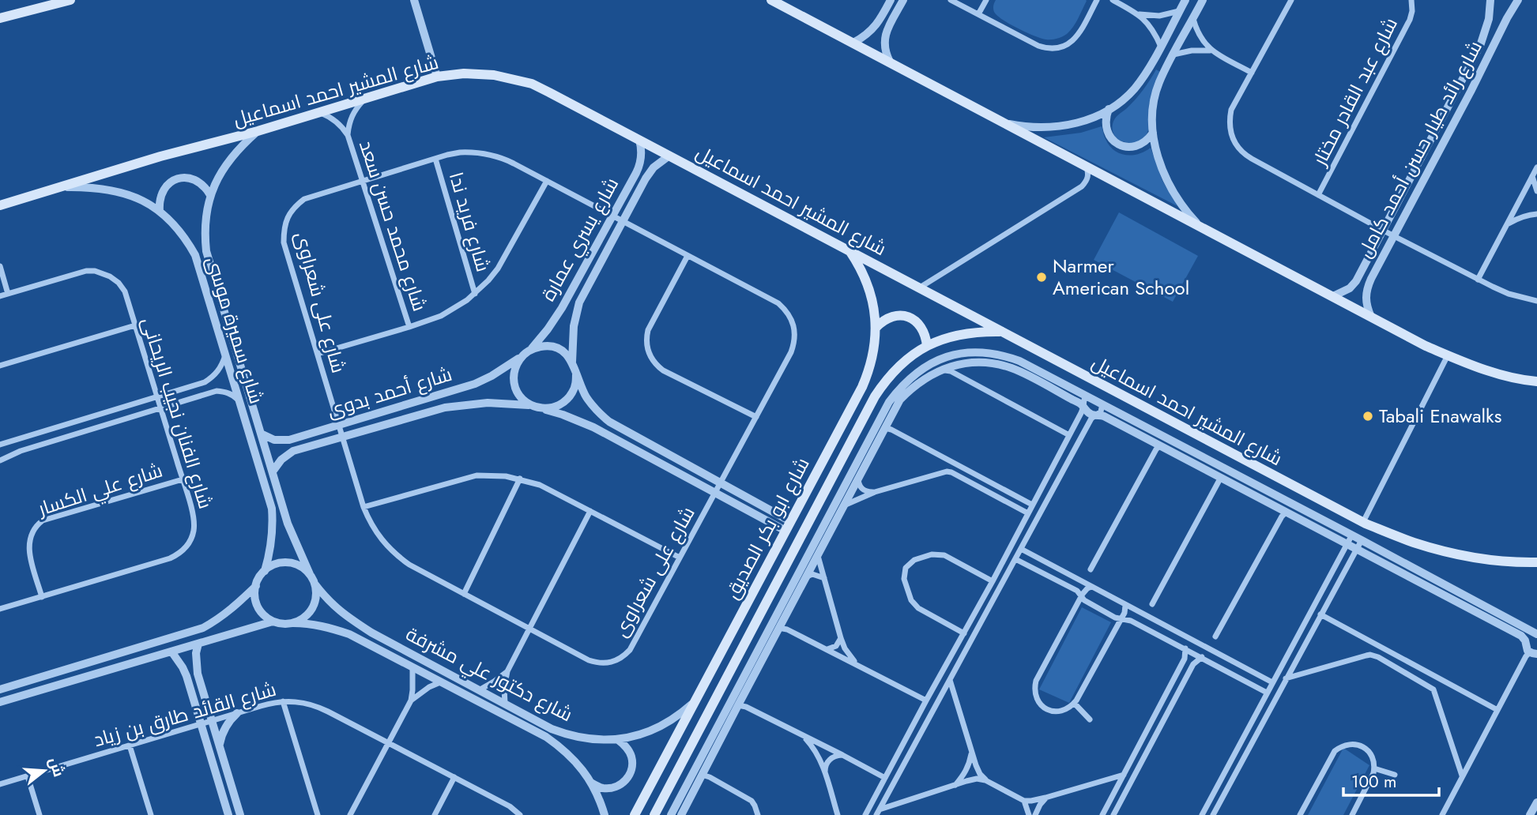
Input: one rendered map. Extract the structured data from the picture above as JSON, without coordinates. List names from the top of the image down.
{
  "streets": {
    "main road": ["شارع المشير احمد اسماعيل", "شارع ابو بكر الصديق"],
    "street": [
      "شارع عبد القادر مختار",
      "شارع رائد طيار حسن أحمد كامل",
      "شارع فريد ندا",
      "شارع محمد حسن سعد",
      "شارع يسري عمارة",
      "شارع على شعراوى",
      "شارع سميرة موسى",
      "شارع أحمد بدوى",
      "شارع الفنان نجيب الريحانى",
      "شارع علي الكسار",
      "شارع دكتور علي مشرفة",
      "شارع القائد طارق بن زياد"
    ]
  },
  "crossings": [
    ["شارع المشير احمد اسماعيل", "شارع محمد حسن سعد"],
    ["شارع المشير احمد اسماعيل", "شارع يسري عمارة"],
    ["شارع المشير احمد اسماعيل", "شارع سميرة موسى"],
    ["شارع المشير احمد اسماعيل", "شارع ابو بكر الصديق"],
    ["شارع فريد ندا", "شارع على شعراوى"],
    ["شارع محمد حسن سعد", "شارع على شعراوى"],
    ["شارع يسري عمارة", "شارع على شعراوى"],
    ["شارع يسري عمارة", "شارع أحمد بدوى"],
    ["شارع على شعراوى", "شارع أحمد بدوى"],
    ["شارع سميرة موسى", "شارع أحمد بدوى"],
    ["شارع سميرة موسى", "شارع دكتور علي مشرفة"],
    ["شارع الفنان نجيب الريحانى", "شارع علي الكسار"],
    ["شارع ابو بكر الصديق", "شارع دكتور علي مشرفة"]
  ],
  "places": ["Narmer American School", "Tabali Enawalks"],
  "scale_bar": "100 m",
  "north": "right"
}
